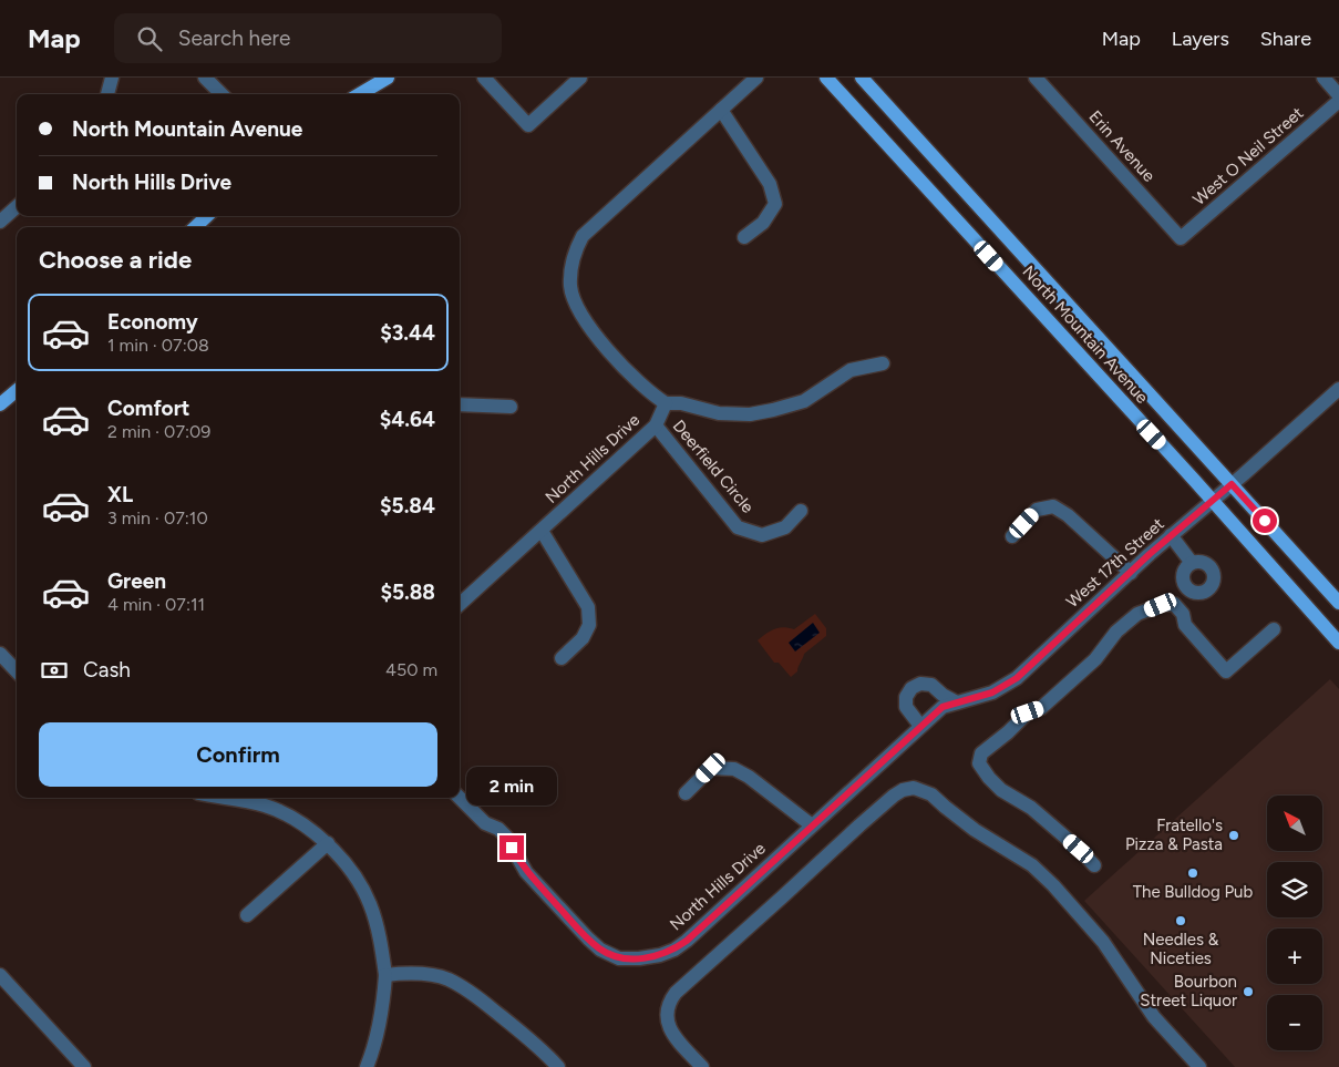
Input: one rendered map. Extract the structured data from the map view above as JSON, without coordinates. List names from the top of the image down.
{
  "streets": {
    "main road": ["North Mountain Avenue"],
    "street": [
      "Erin Avenue",
      "West O Neil Street",
      "North Hills Drive",
      "Deerfield Circle",
      "West 17th Street"
    ]
  },
  "crossings": [
    ["Erin Avenue", "West O Neil Street"],
    ["North Mountain Avenue", "West 17th Street"],
    ["North Hills Drive", "Deerfield Circle"],
    ["North Hills Drive", "West 17th Street"]
  ],
  "places": [
    "Fratello's Pizza & Pasta",
    "The Bulldog Pub",
    "Needles & Niceties",
    "Bourbon Street Liquor"
  ],
  "north": "top left",
  "page": {
    "header": "Map",
    "search": "Search here",
    "nav": ["Map", "Layers", "Share"],
    "banner": ["North Mountain Avenue", "North Hills Drive"],
    "heading": "Choose a ride",
    "list": [
      {
        "name": "Economy",
        "note": "1 min · 07:08",
        "value": "$3.44"
      },
      {
        "name": "Comfort",
        "note": "2 min · 07:09",
        "value": "$4.64"
      },
      {
        "name": "XL",
        "note": "3 min · 07:10",
        "value": "$5.84"
      },
      {
        "name": "Green",
        "note": "4 min · 07:11",
        "value": "$5.88"
      }
    ],
    "pay": ["Cash", "450 m"],
    "buttons": "Confirm",
    "bubble": "2 min",
    "map_buttons": ["+", "−"]
  }
}
